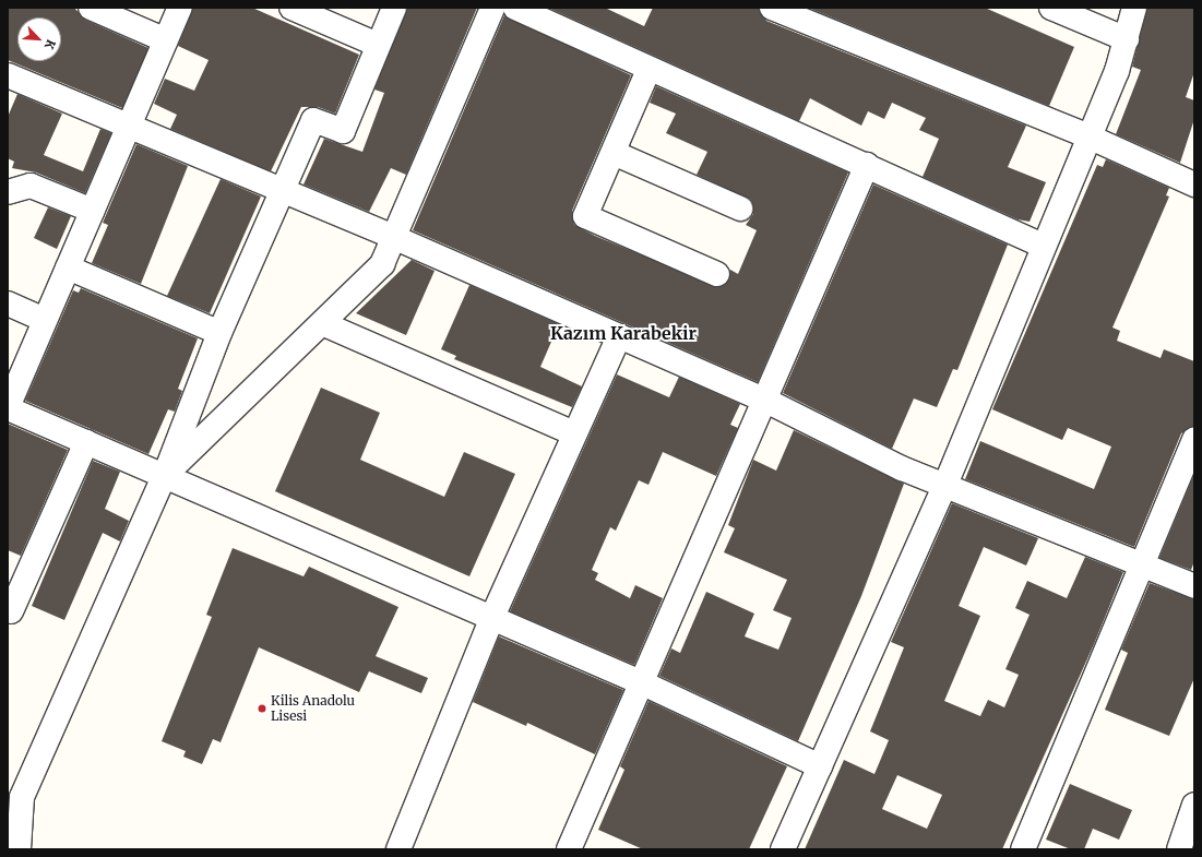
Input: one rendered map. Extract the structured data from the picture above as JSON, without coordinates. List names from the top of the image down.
{
  "districts": ["Kazım Karabekir"],
  "places": ["Kilis Anadolu Lisesi"],
  "north": "bottom right"
}
